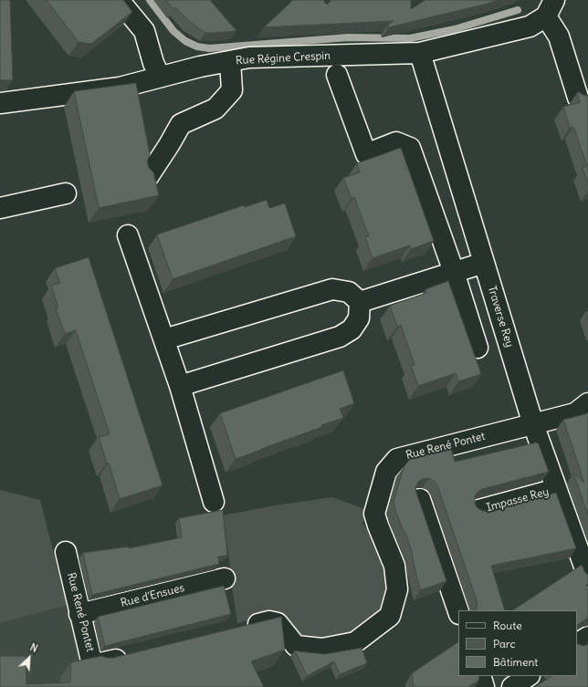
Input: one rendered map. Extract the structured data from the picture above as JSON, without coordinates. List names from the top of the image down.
{
  "streets": {
    "street": [
      "Rue Régine Crespin",
      "Traverse Rey",
      "Rue René Pontet",
      "Impasse Rey",
      "Rue d'Ensues"
    ]
  },
  "crossings": [
    ["Rue Régine Crespin", "Traverse Rey"],
    ["Traverse Rey", "Rue René Pontet"],
    ["Traverse Rey", "Impasse Rey"],
    ["Rue René Pontet", "Rue d'Ensues"]
  ],
  "legend": ["Route", "Parc", "Bâtiment"],
  "north": "top right"
}
